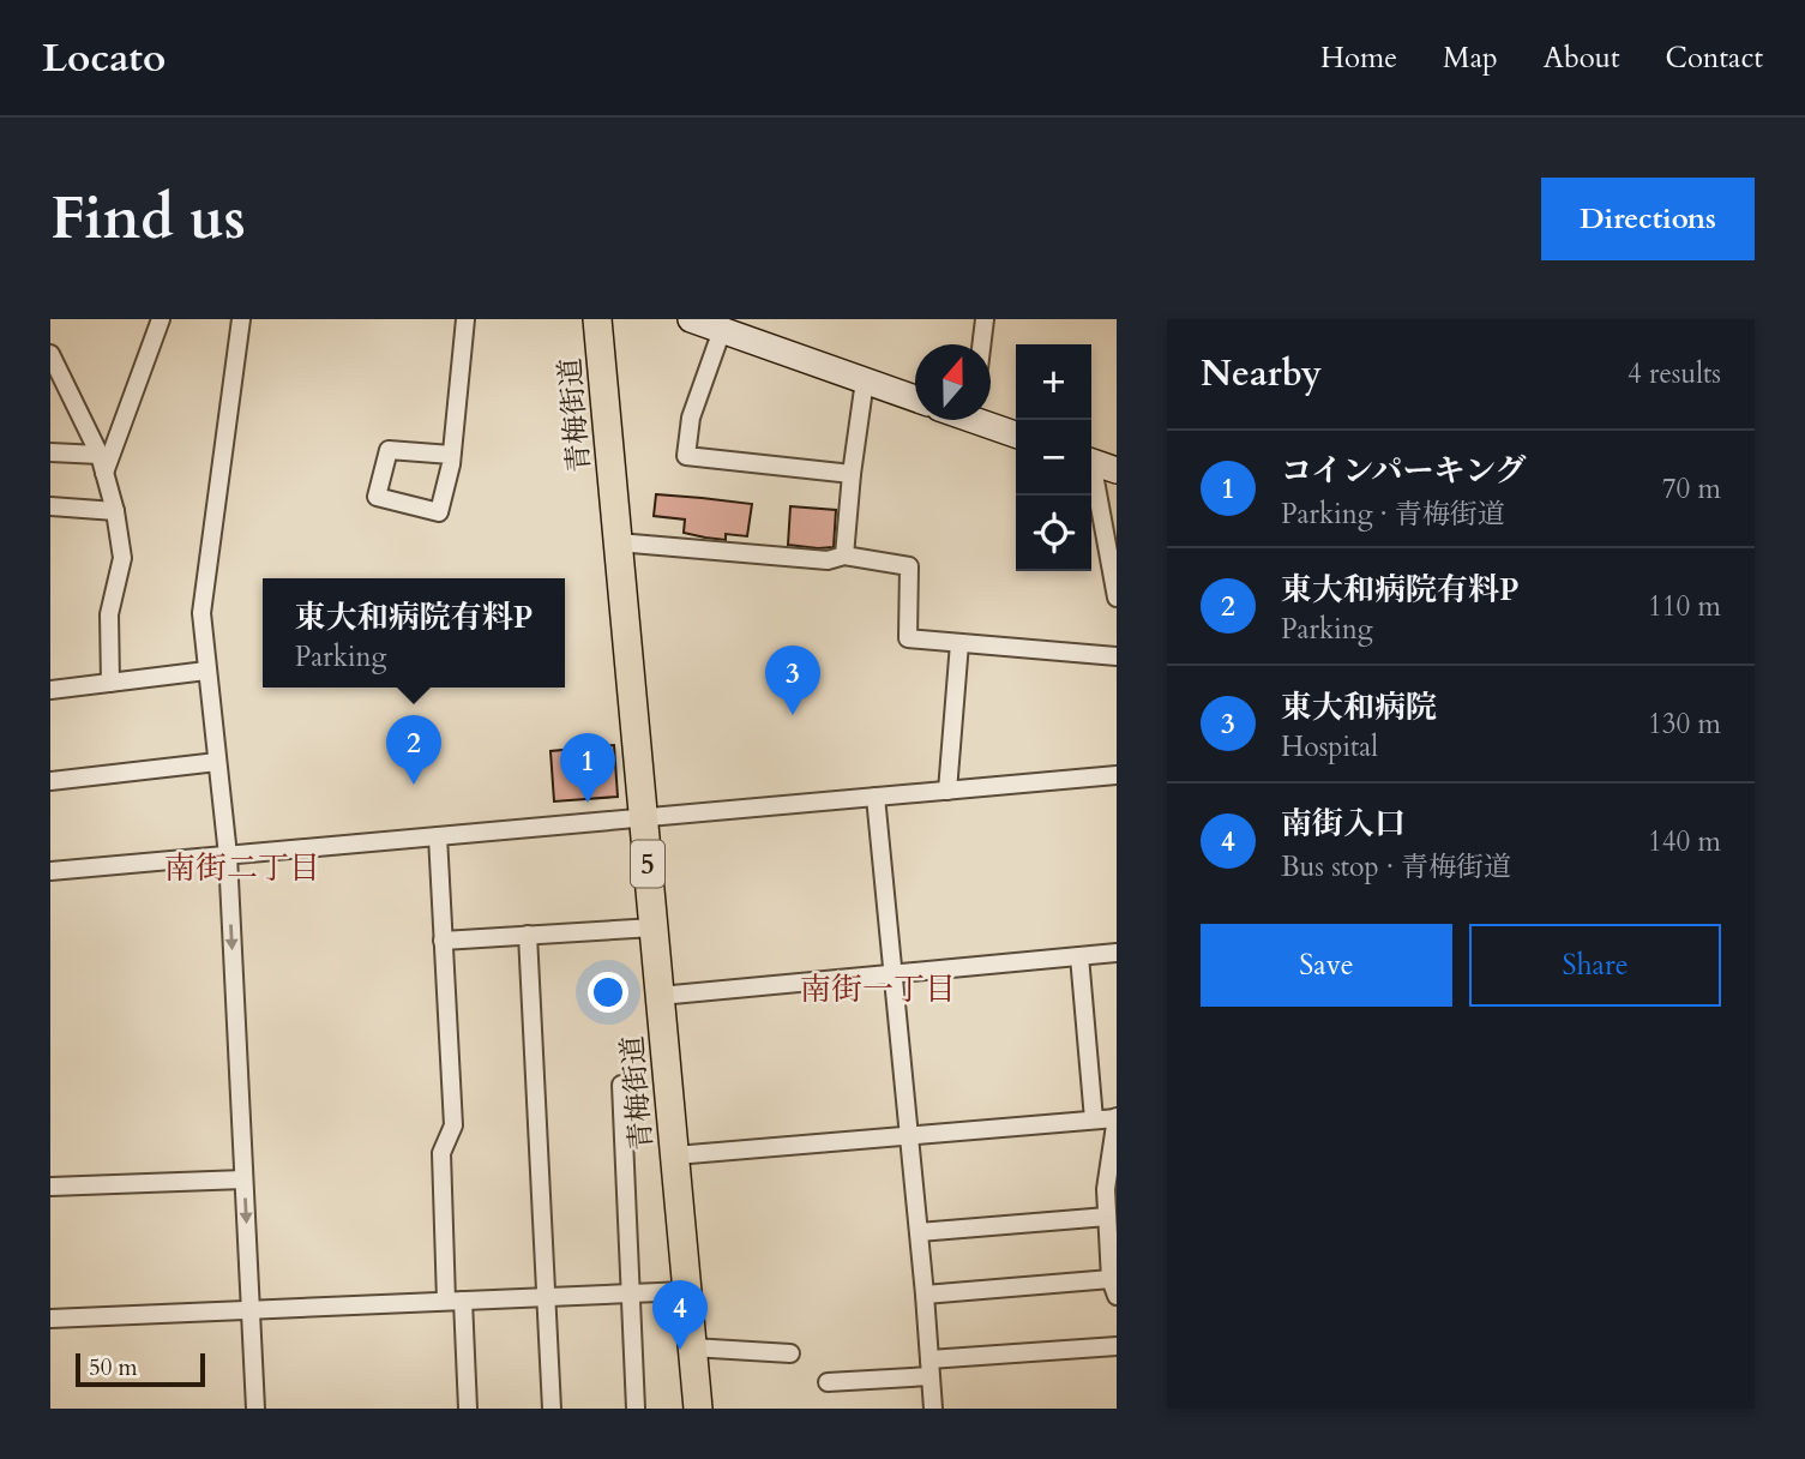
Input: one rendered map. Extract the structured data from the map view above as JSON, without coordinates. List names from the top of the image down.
{
  "streets": {
    "main road": ["青梅街道", "5"]
  },
  "districts": ["南街二丁目", "南街一丁目"],
  "scale_bar": "50 m",
  "north": "top",
  "page": {
    "header": "Locato",
    "nav": [
      "Home",
      "Map",
      "About",
      "Contact"
    ],
    "buttons": [
      "Directions",
      ["Save", "Share"]
    ],
    "title": "Find us",
    "heading": ["Nearby", "4 results"],
    "map_buttons": ["+", "−"],
    "list": [
      {
        "mark": "1",
        "name": "コインパーキング",
        "note": "Parking · 青梅街道",
        "value": "70 m"
      },
      {
        "mark": "2",
        "name": "東大和病院有料P",
        "note": "Parking",
        "value": "110 m"
      },
      {
        "mark": "3",
        "name": "東大和病院",
        "note": "Hospital",
        "value": "130 m"
      },
      {
        "mark": "4",
        "name": "南街入口",
        "note": "Bus stop · 青梅街道",
        "value": "140 m"
      }
    ],
    "popup": ["東大和病院有料P", "Parking"],
    "pins": [
      "3",
      "2",
      "1",
      "4"
    ],
    "scale": "50 m"
  }
}
